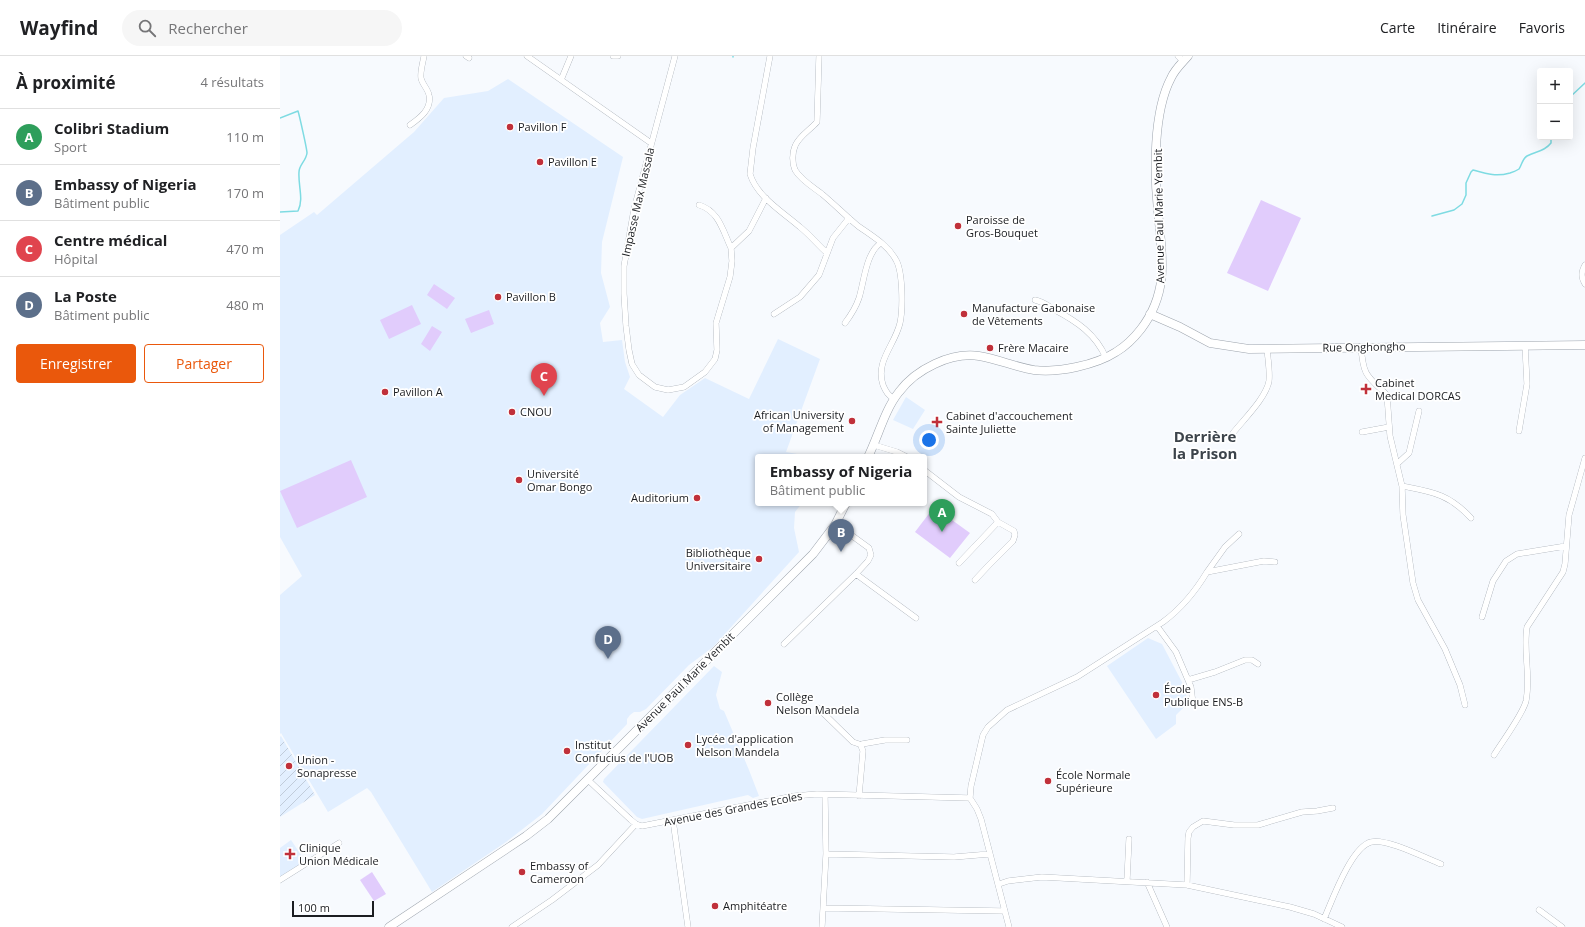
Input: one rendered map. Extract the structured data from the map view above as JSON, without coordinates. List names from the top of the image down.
{
  "streets": {
    "main road": ["Avenue Paul Marie Yembit", "Rue Onghongho"],
    "street": ["Impasse Max Massala", "Avenue des Grandes Ecoles"]
  },
  "crossings": [
    ["Avenue Paul Marie Yembit", "Rue Onghongho"]
  ],
  "districts": ["Derrière la Prison"],
  "places": {
    "other": [
      "Pavillon F",
      "Pavillon E",
      "Paroisse de Gros-Bouquet",
      "Pavillon B",
      "Manufacture Gabonaise de Vêtements",
      "Frère Macaire",
      "Pavillon A",
      "CNOU",
      "African University of Management",
      "Université Omar Bongo",
      "Auditorium",
      "Bibliothèque Universitaire",
      "École Publique ENS-B",
      "Collège Nelson Mandela",
      "Lycée d'application Nelson Mandela",
      "Institut Confucius de l'UOB",
      "Union - Sonapresse",
      "École Normale Supérieure",
      "Embassy of Cameroon",
      "Amphitéatre"
    ],
    "health": ["Cabinet Medical DORCAS", "Cabinet d'accouchement Sainte Juliette", "Clinique Union Médicale"]
  },
  "scale_bar": "100 m",
  "page": {
    "header": "Wayfind",
    "search": "Rechercher",
    "nav": ["Carte", "Itinéraire", "Favoris"],
    "heading": ["À proximité", "4 résultats"],
    "map_buttons": ["+", "−"],
    "list": [
      {
        "mark": "A",
        "name": "Colibri Stadium",
        "note": "Sport",
        "value": "110 m"
      },
      {
        "mark": "B",
        "name": "Embassy of Nigeria",
        "note": "Bâtiment public",
        "value": "170 m"
      },
      {
        "mark": "C",
        "name": "Centre médical",
        "note": "Hôpital",
        "value": "470 m"
      },
      {
        "mark": "D",
        "name": "La Poste",
        "note": "Bâtiment public",
        "value": "480 m"
      }
    ],
    "buttons": ["Enregistrer", "Partager"],
    "pins": [
      "C",
      "A",
      "B",
      "D"
    ],
    "popup": ["Embassy of Nigeria", "Bâtiment public"],
    "scale": "100 m"
  }
}
